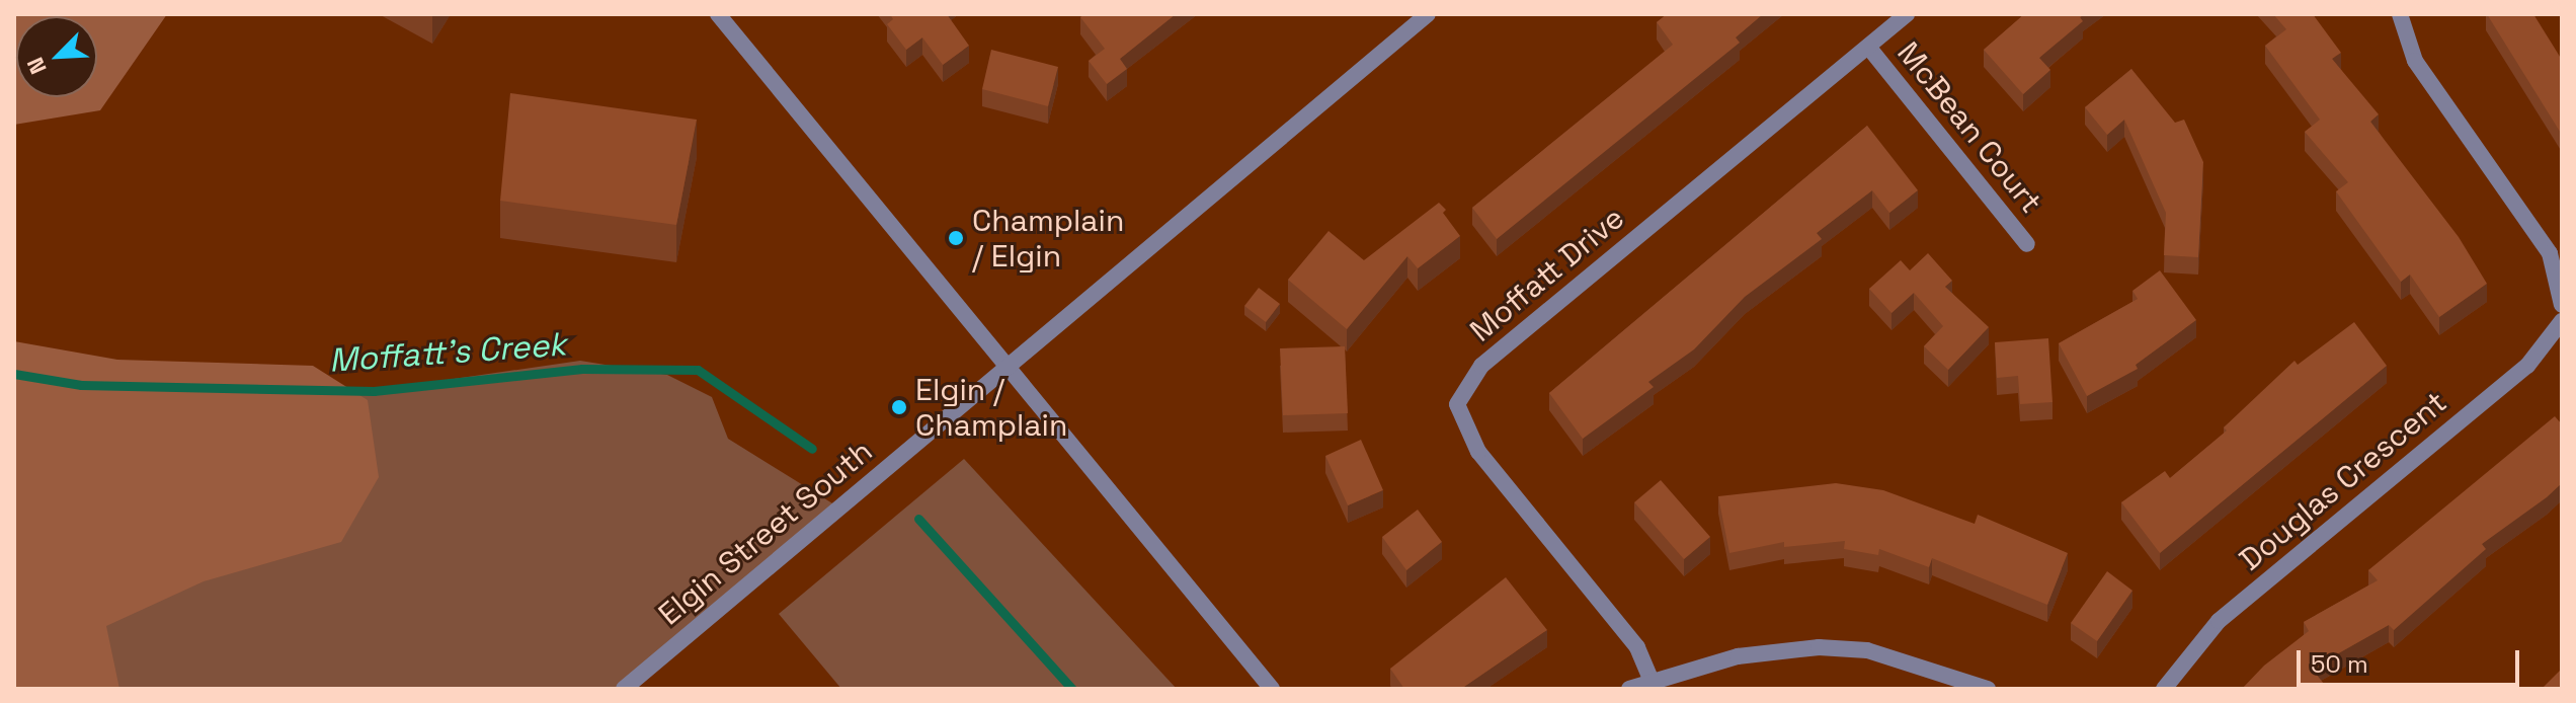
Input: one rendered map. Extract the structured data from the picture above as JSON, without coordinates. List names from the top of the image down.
{
  "streets": {
    "street": [
      "McBean Court",
      "Moffatt Drive",
      "Douglas Crescent",
      "Elgin Street South"
    ]
  },
  "crossings": [
    ["McBean Court", "Moffatt Drive"]
  ],
  "water": ["Moffatt's Creek"],
  "places": ["Champlain / Elgin", "Elgin / Champlain"],
  "scale_bar": "50 m",
  "north": "bottom left"
}
